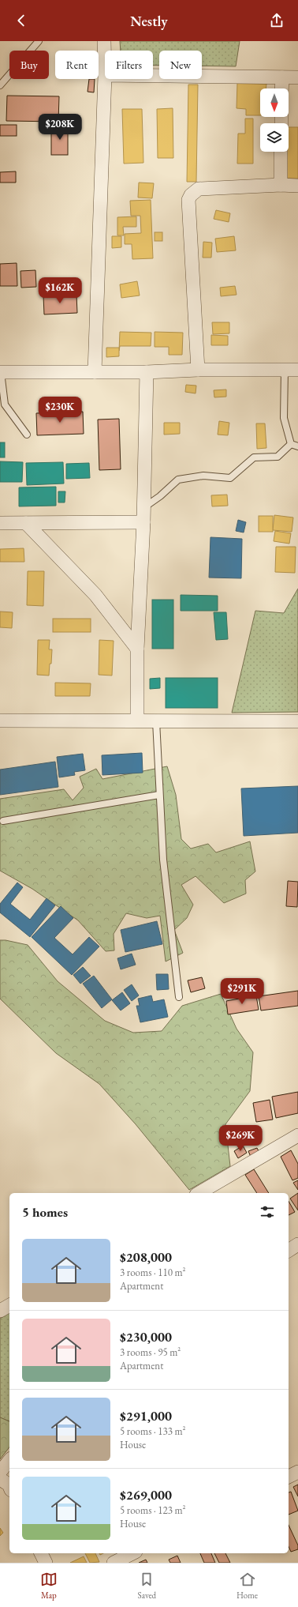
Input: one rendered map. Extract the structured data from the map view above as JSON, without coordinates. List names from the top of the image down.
{
  "north": "bottom",
  "page": {
    "header": "Nestly",
    "chip": [
      "Buy",
      "Rent",
      "Filters",
      "New"
    ],
    "price": [
      "$208K",
      "$162K",
      "$230K",
      "$291K",
      "$269K"
    ],
    "heading": "5 homes",
    "list": [
      {
        "name": "$208,000",
        "note": "3 rooms · 110 m² · Apartment"
      },
      {
        "name": "$230,000",
        "note": "3 rooms · 95 m² · Apartment"
      },
      {
        "name": "$291,000",
        "note": "5 rooms · 133 m² · House"
      },
      {
        "name": "$269,000",
        "note": "5 rooms · 123 m² · House"
      }
    ],
    "tabs": ["Map", "Saved", "Home"]
  }
}
